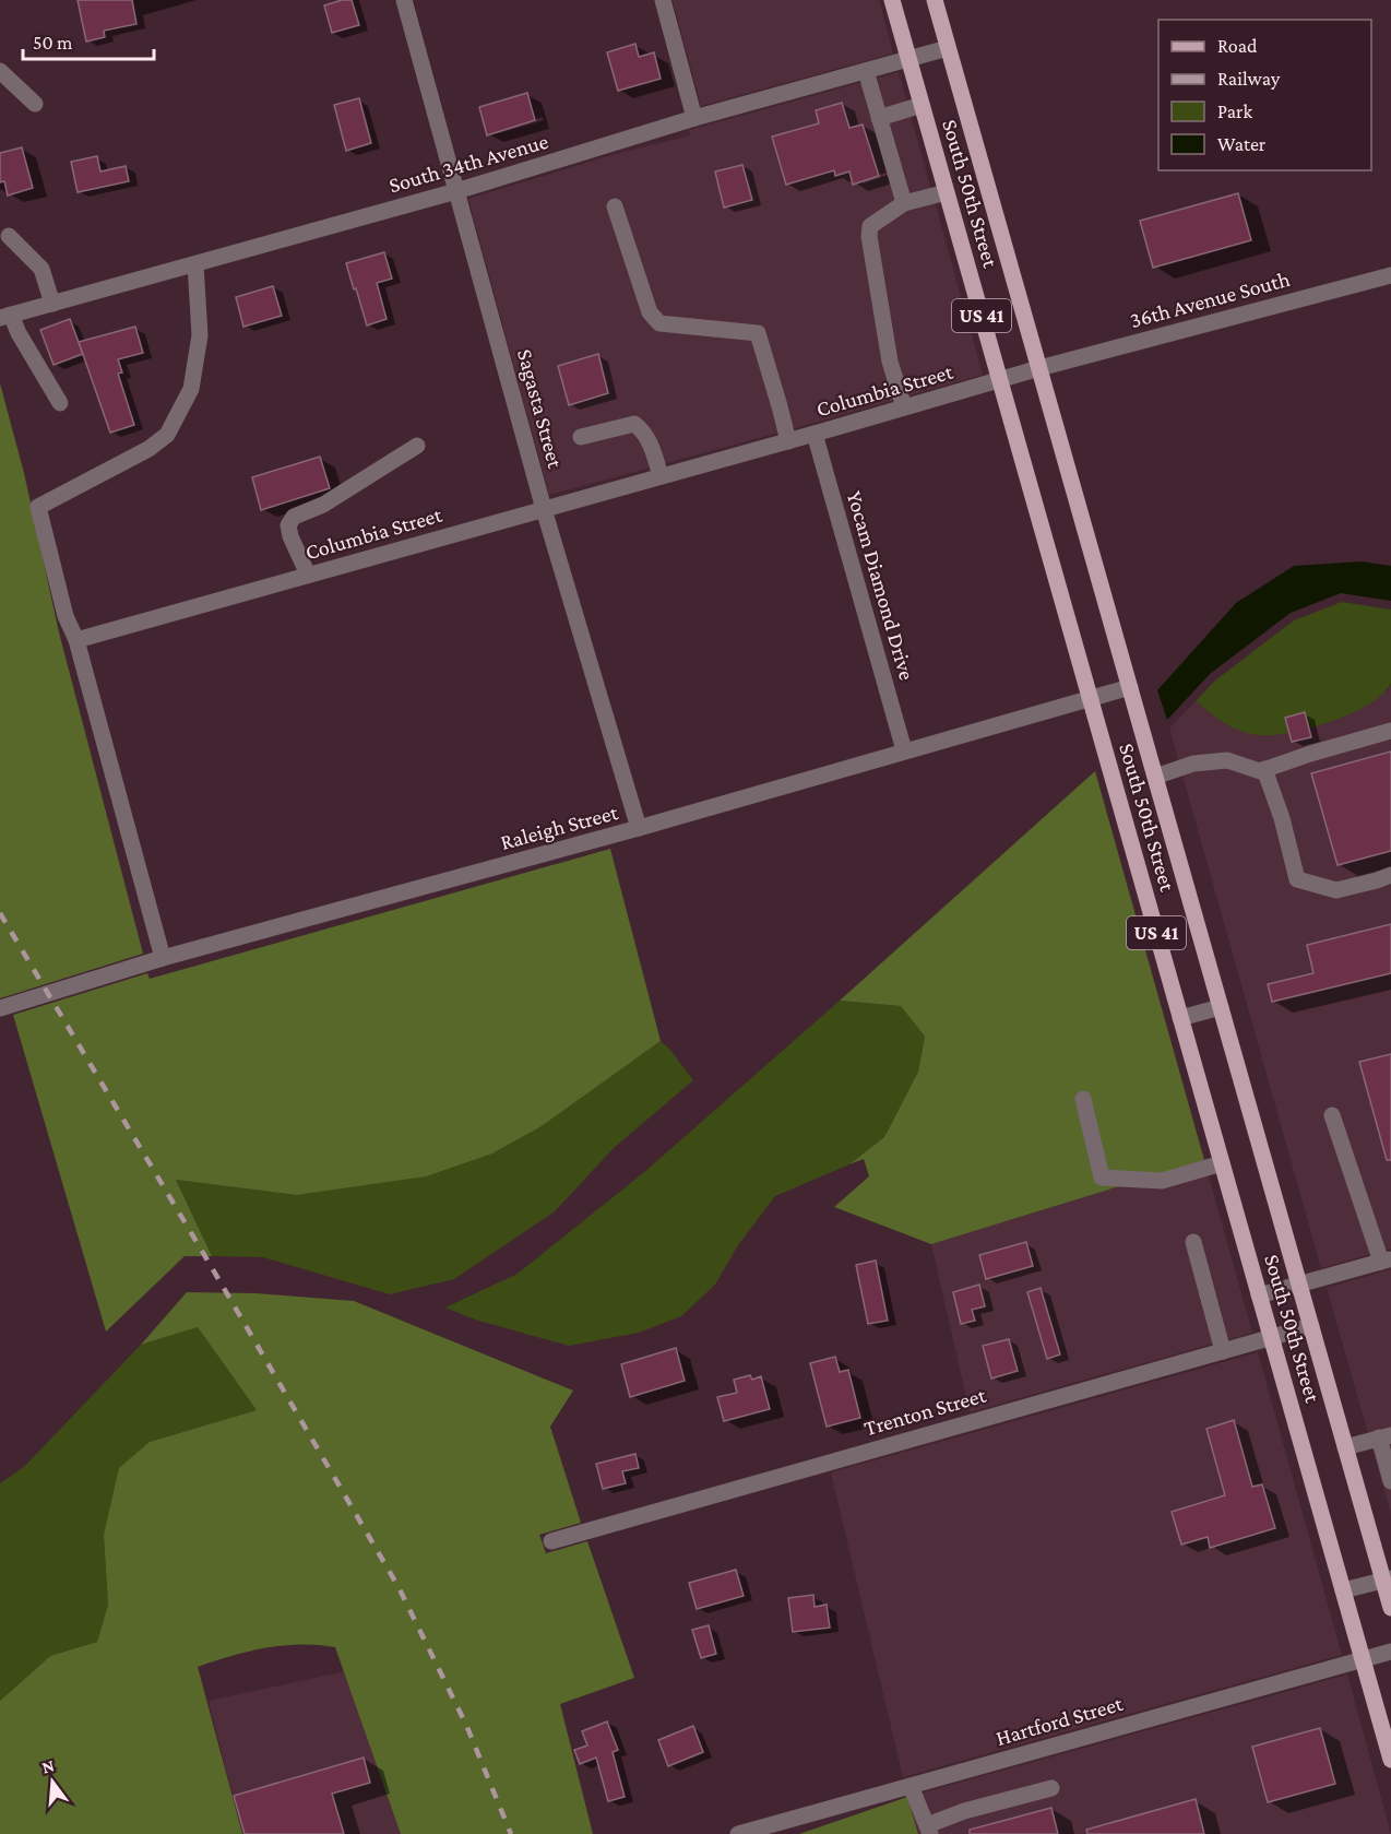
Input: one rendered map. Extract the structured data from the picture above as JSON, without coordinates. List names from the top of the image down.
{
  "streets": {
    "main road": ["South 50th Street", "US 41"],
    "street": [
      "South 34th Avenue",
      "36th Avenue South",
      "Columbia Street",
      "Sagasta Street",
      "Yocam Diamond Drive",
      "Raleigh Street",
      "Trenton Street",
      "Hartford Street"
    ]
  },
  "crossings": [
    ["South 34th Avenue", "South 50th Street"],
    ["South 34th Avenue", "Sagasta Street"],
    ["South 50th Street", "36th Avenue South"],
    ["South 50th Street", "Columbia Street"],
    ["South 50th Street", "Raleigh Street"],
    ["South 50th Street", "Trenton Street"],
    ["South 50th Street", "Hartford Street"],
    ["36th Avenue South", "Columbia Street"],
    ["Columbia Street", "Sagasta Street"],
    ["Columbia Street", "Yocam Diamond Drive"],
    ["Sagasta Street", "Raleigh Street"],
    ["Yocam Diamond Drive", "Raleigh Street"]
  ],
  "legend": [
    "Road",
    "Railway",
    "Park",
    "Water"
  ],
  "scale_bar": "50 m",
  "north": "top"
}
